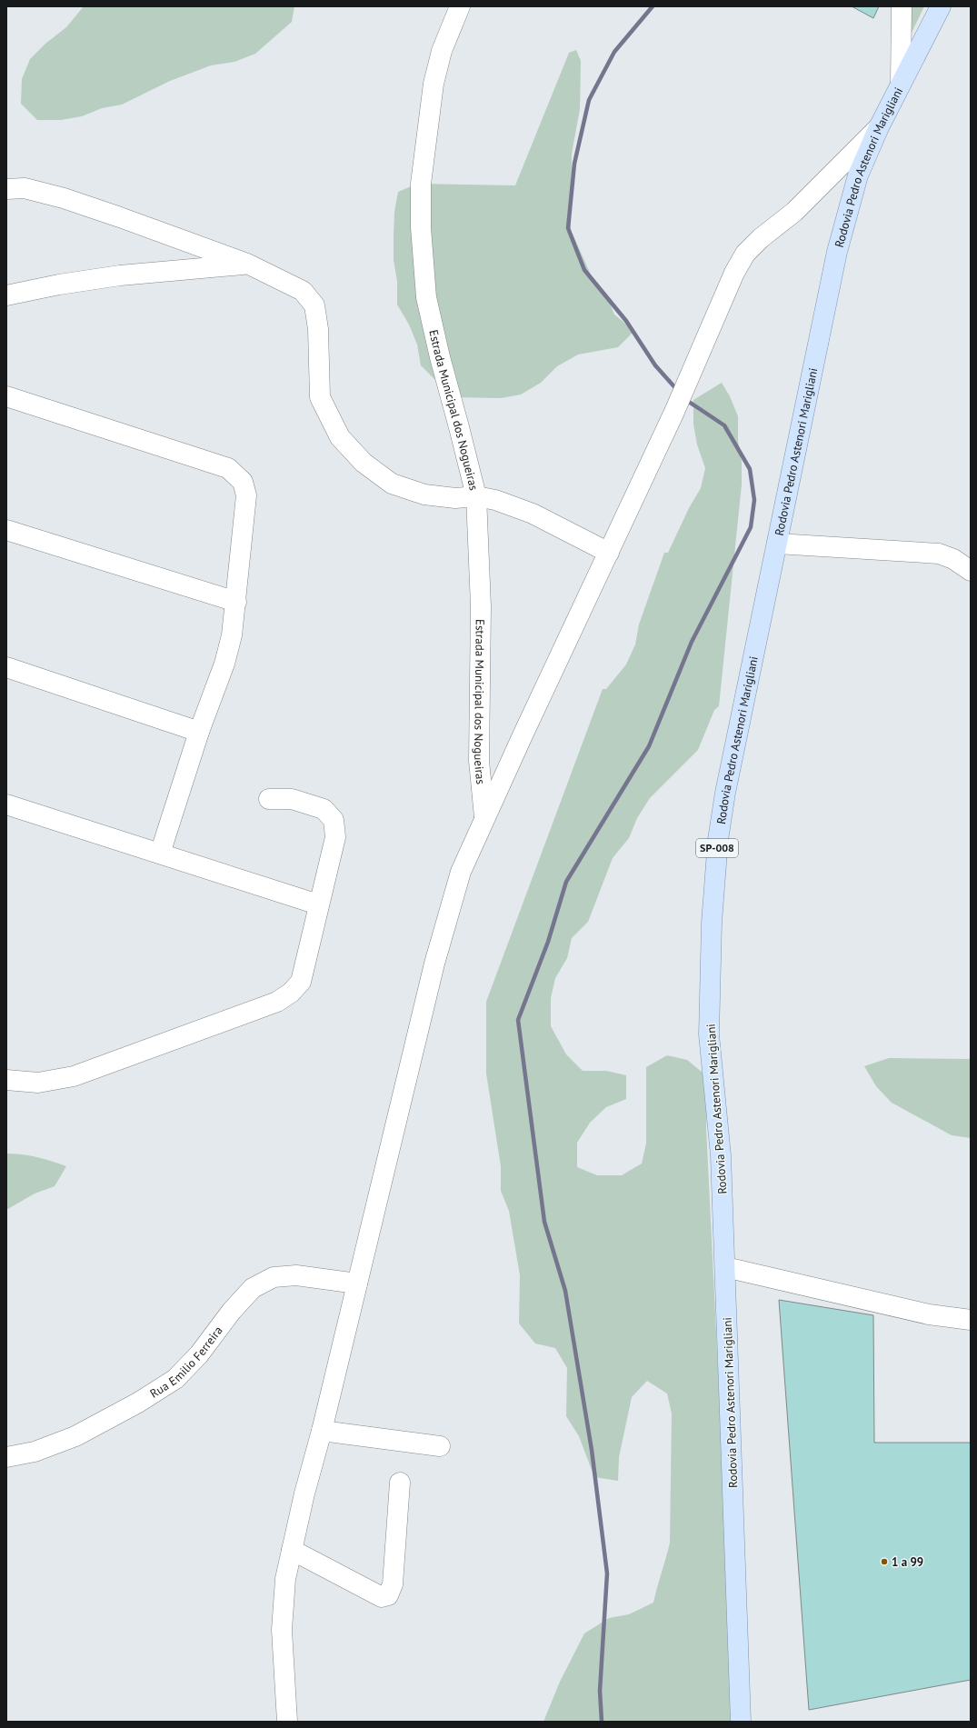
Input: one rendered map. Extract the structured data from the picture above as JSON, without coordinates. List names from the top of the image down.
{
  "streets": {
    "main road": ["Rodovia Pedro Astenori Marigliani", "SP-008"],
    "street": ["Estrada Municipal dos Nogueiras", "Rua Emilio Ferreira"]
  },
  "places": ["1 a 99"]
}
